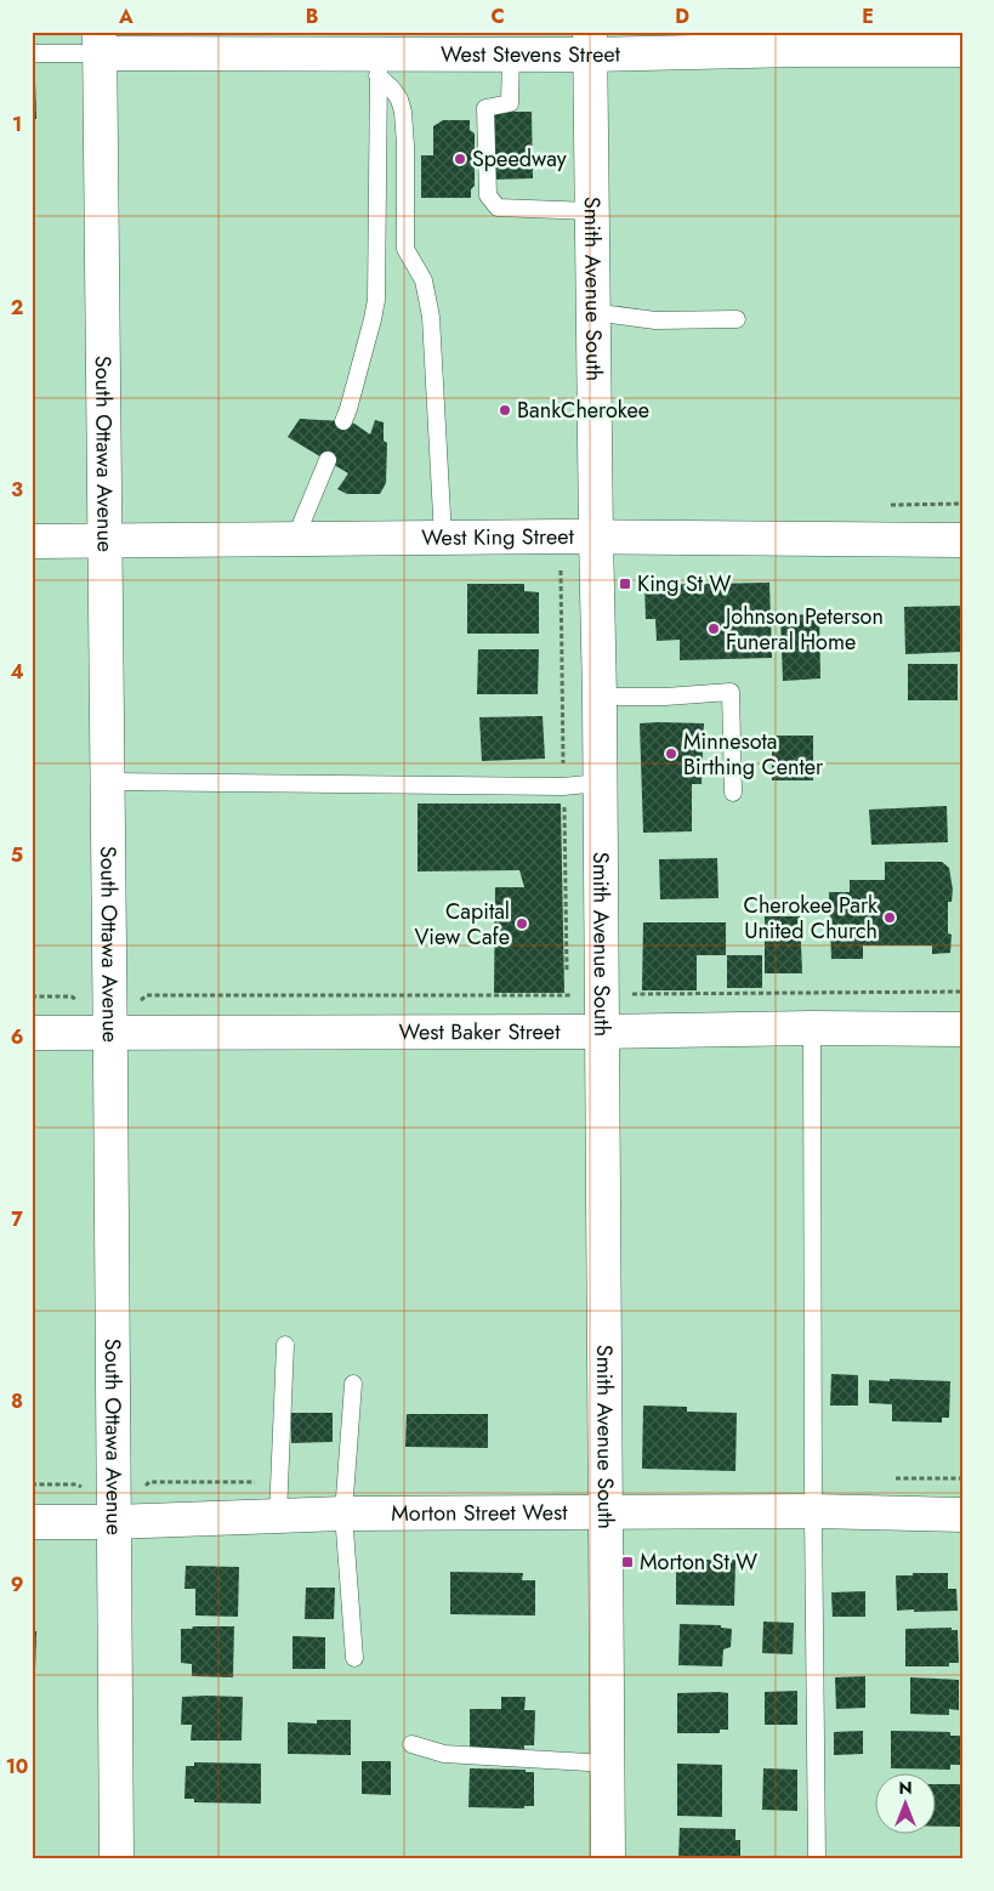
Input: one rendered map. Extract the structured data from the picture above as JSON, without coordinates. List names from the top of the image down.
{
  "streets": {
    "street": [
      "West Stevens Street",
      "Smith Avenue South",
      "South Ottawa Avenue",
      "West King Street",
      "West Baker Street",
      "Morton Street West"
    ]
  },
  "crossings": [
    ["West Stevens Street", "Smith Avenue South"],
    ["West Stevens Street", "South Ottawa Avenue"],
    ["Smith Avenue South", "West King Street"],
    ["Smith Avenue South", "West Baker Street"],
    ["Smith Avenue South", "Morton Street West"],
    ["South Ottawa Avenue", "West King Street"],
    ["South Ottawa Avenue", "West Baker Street"],
    ["South Ottawa Avenue", "Morton Street West"]
  ],
  "places": {
    "other": [
      "Speedway",
      "BankCherokee",
      "Johnson Peterson Funeral Home",
      "Minnesota Birthing Center",
      "Cherokee Park United Church",
      "Capital View Cafe"
    ],
    "transit": ["King St W", "Morton St W"]
  },
  "north": "top",
  "grid": {
    "columns": [
      "A",
      "B",
      "C",
      "D",
      "E"
    ],
    "rows": [
      "1",
      "2",
      "3",
      "4",
      "5",
      "6",
      "7",
      "8",
      "9",
      "10"
    ]
  }
}
